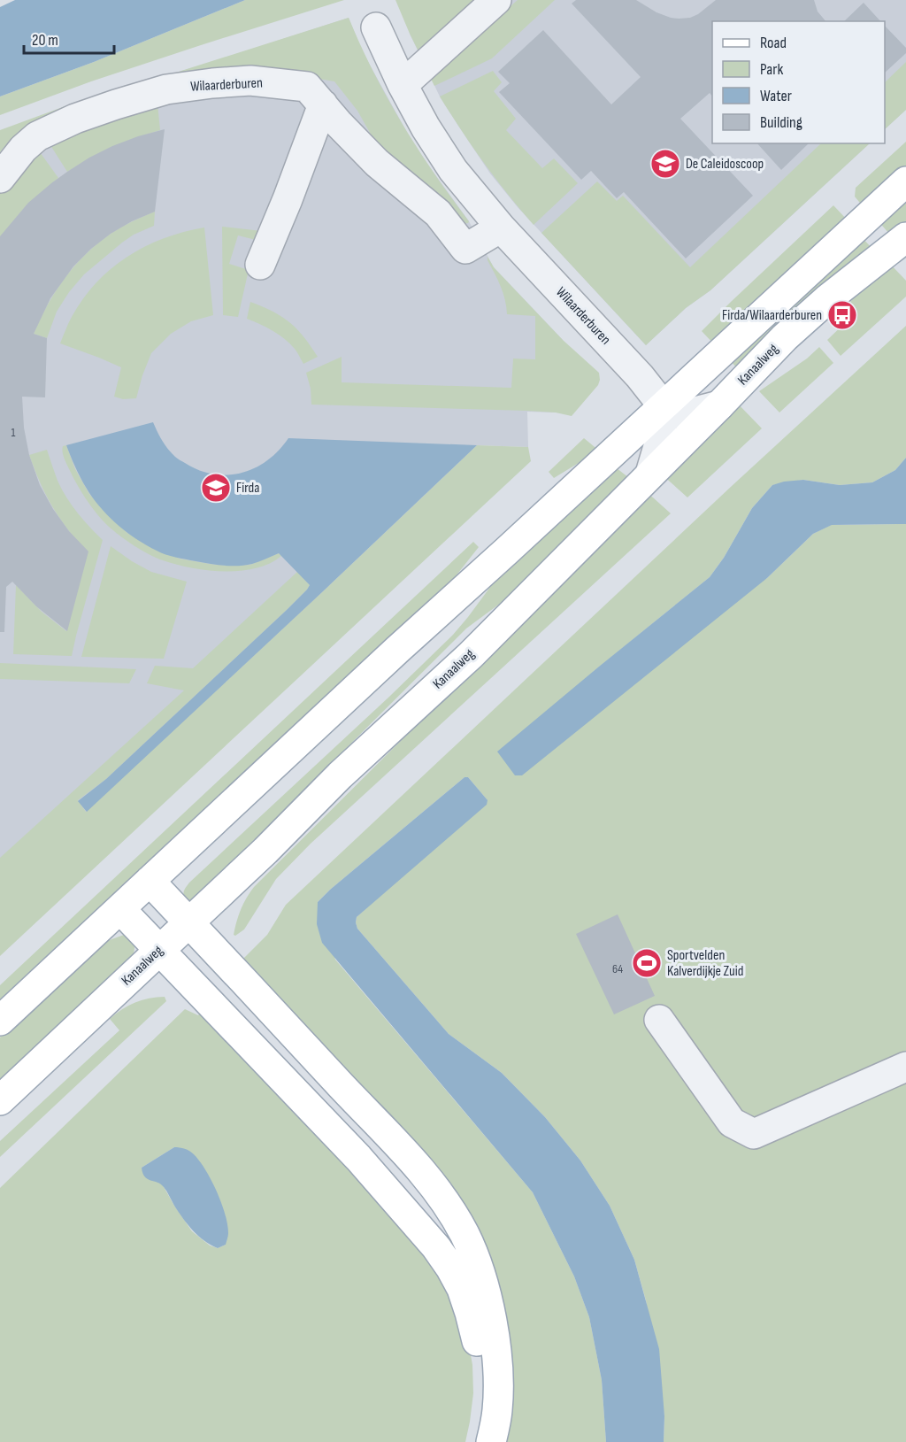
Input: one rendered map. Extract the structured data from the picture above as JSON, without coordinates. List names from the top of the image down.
{
  "streets": {
    "main road": ["Kanaalweg"],
    "street": ["Wilaarderburen"]
  },
  "places": {
    "school or university": ["De Caleidoscoop", "Firda"],
    "bus stop": ["Firda/Wilaarderburen"],
    "sports": ["Sportvelden Kalverdijkje Zuid"]
  },
  "house_numbers": ["1", "64"],
  "legend": [
    "Road",
    "Park",
    "Water",
    "Building"
  ],
  "scale_bar": "20 m"
}
